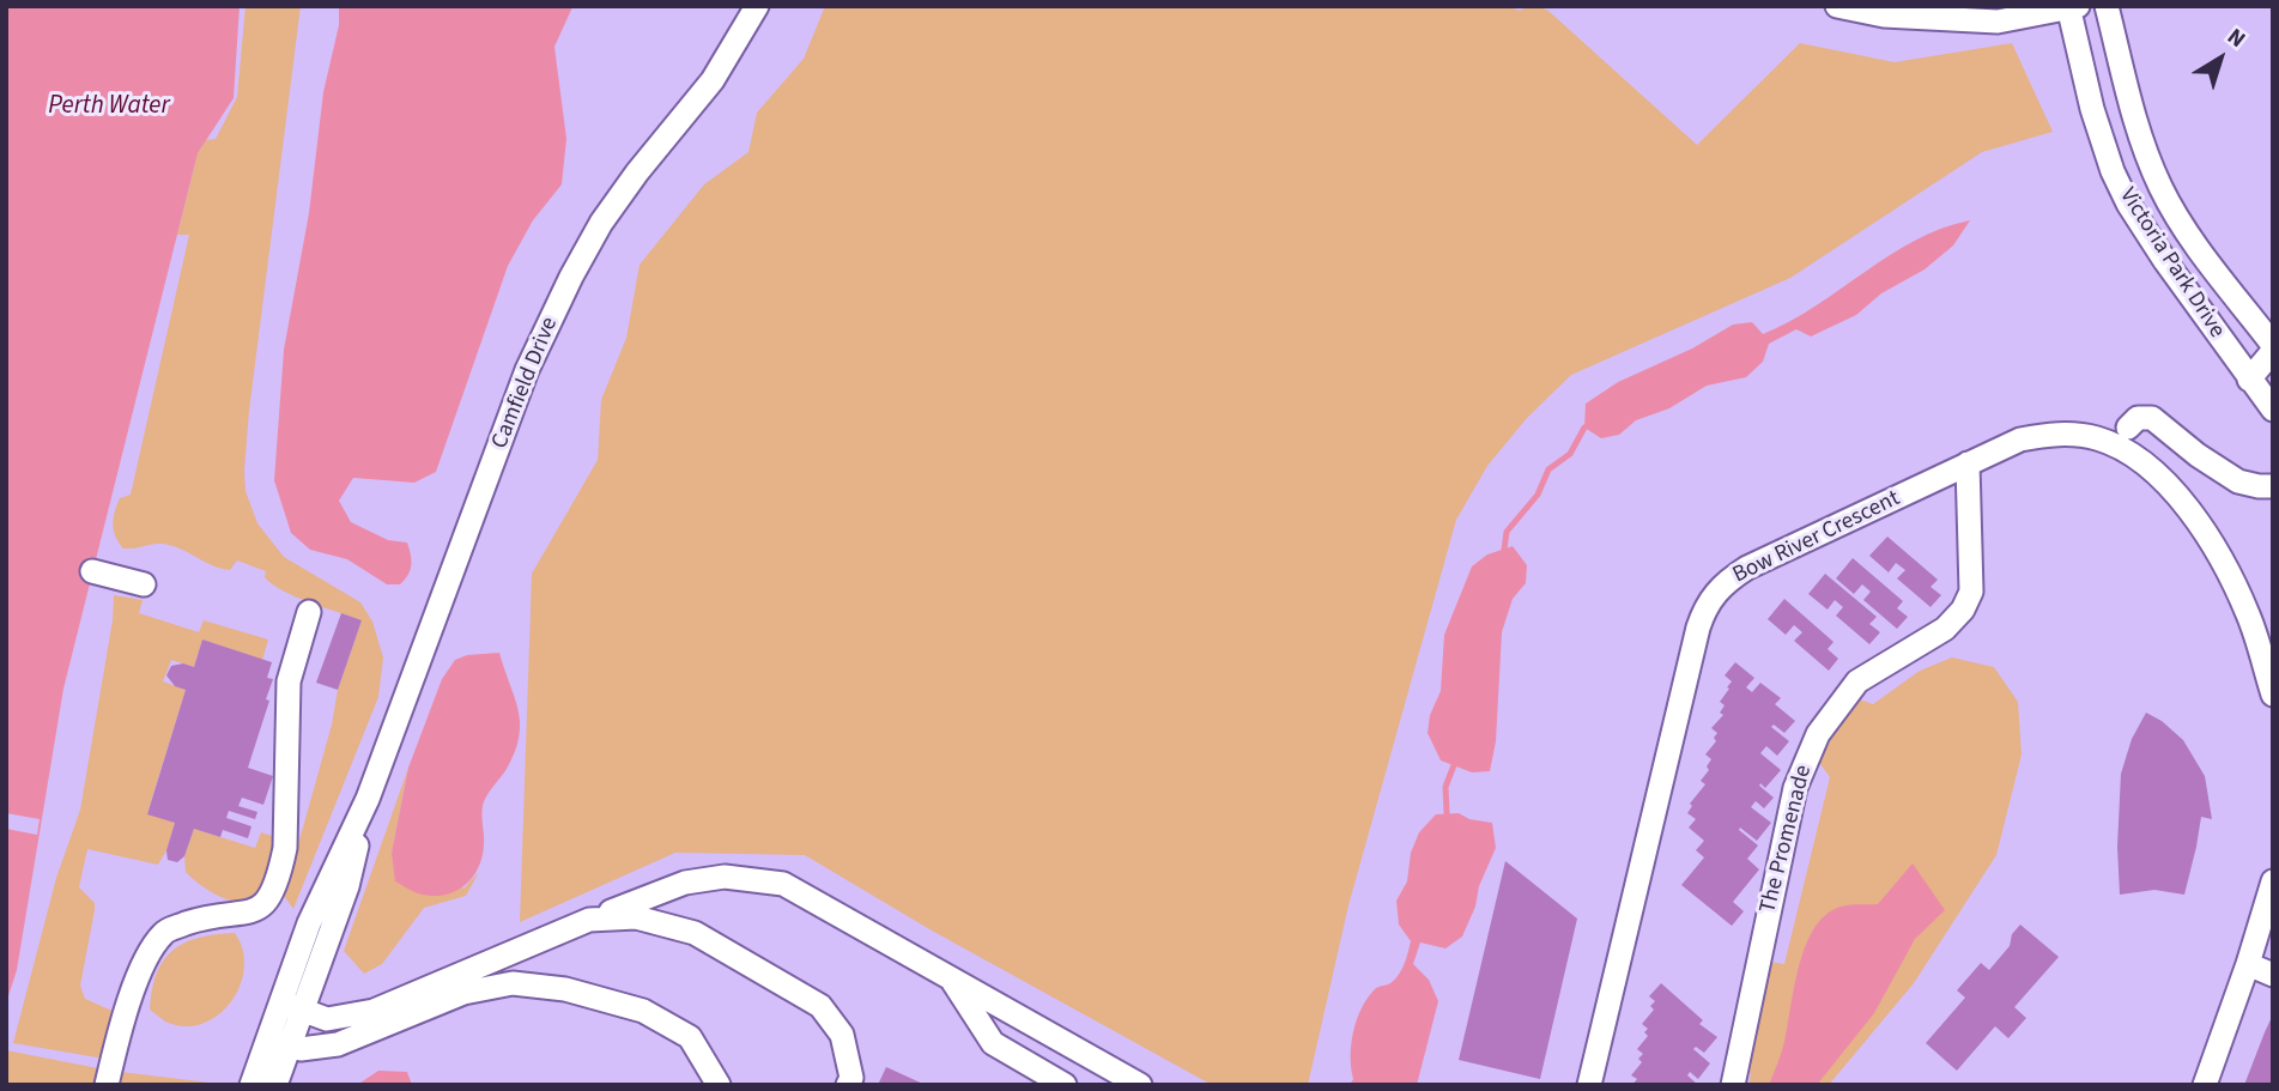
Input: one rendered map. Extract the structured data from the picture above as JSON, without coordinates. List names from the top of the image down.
{
  "streets": {
    "street": [
      "Victoria Park Drive",
      "Camfield Drive",
      "Bow River Crescent",
      "The Promenade"
    ]
  },
  "crossings": [
    ["Bow River Crescent", "The Promenade"]
  ],
  "water": ["Perth Water"],
  "north": "top right"
}
